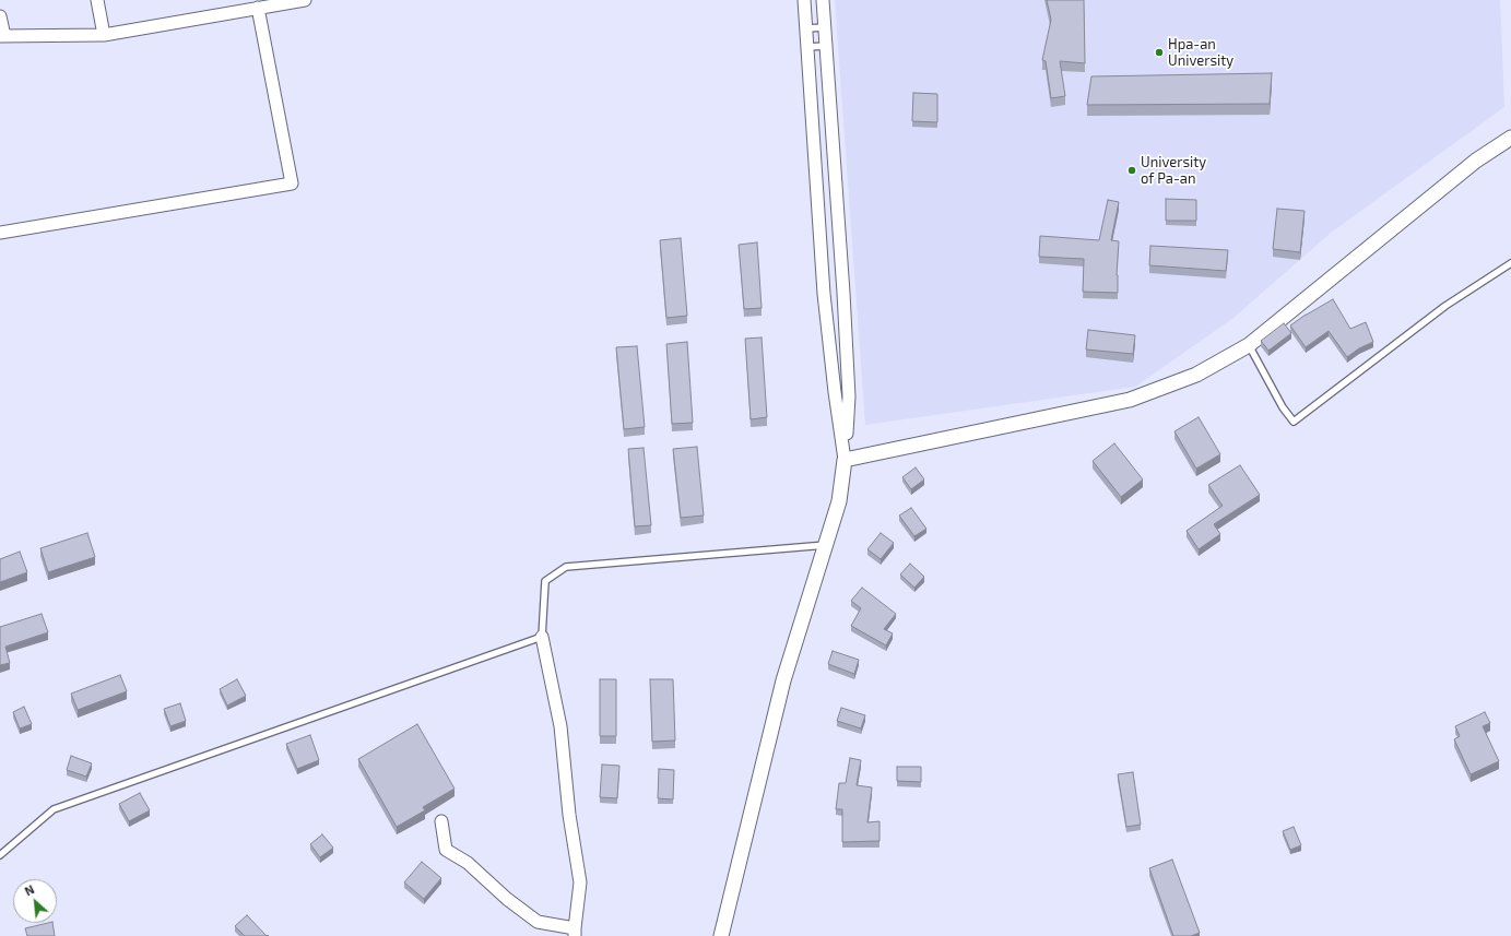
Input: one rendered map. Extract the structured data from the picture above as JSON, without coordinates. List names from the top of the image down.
{
  "places": ["Hpa-an University", "University of Pa-an"],
  "north": "top left"
}
